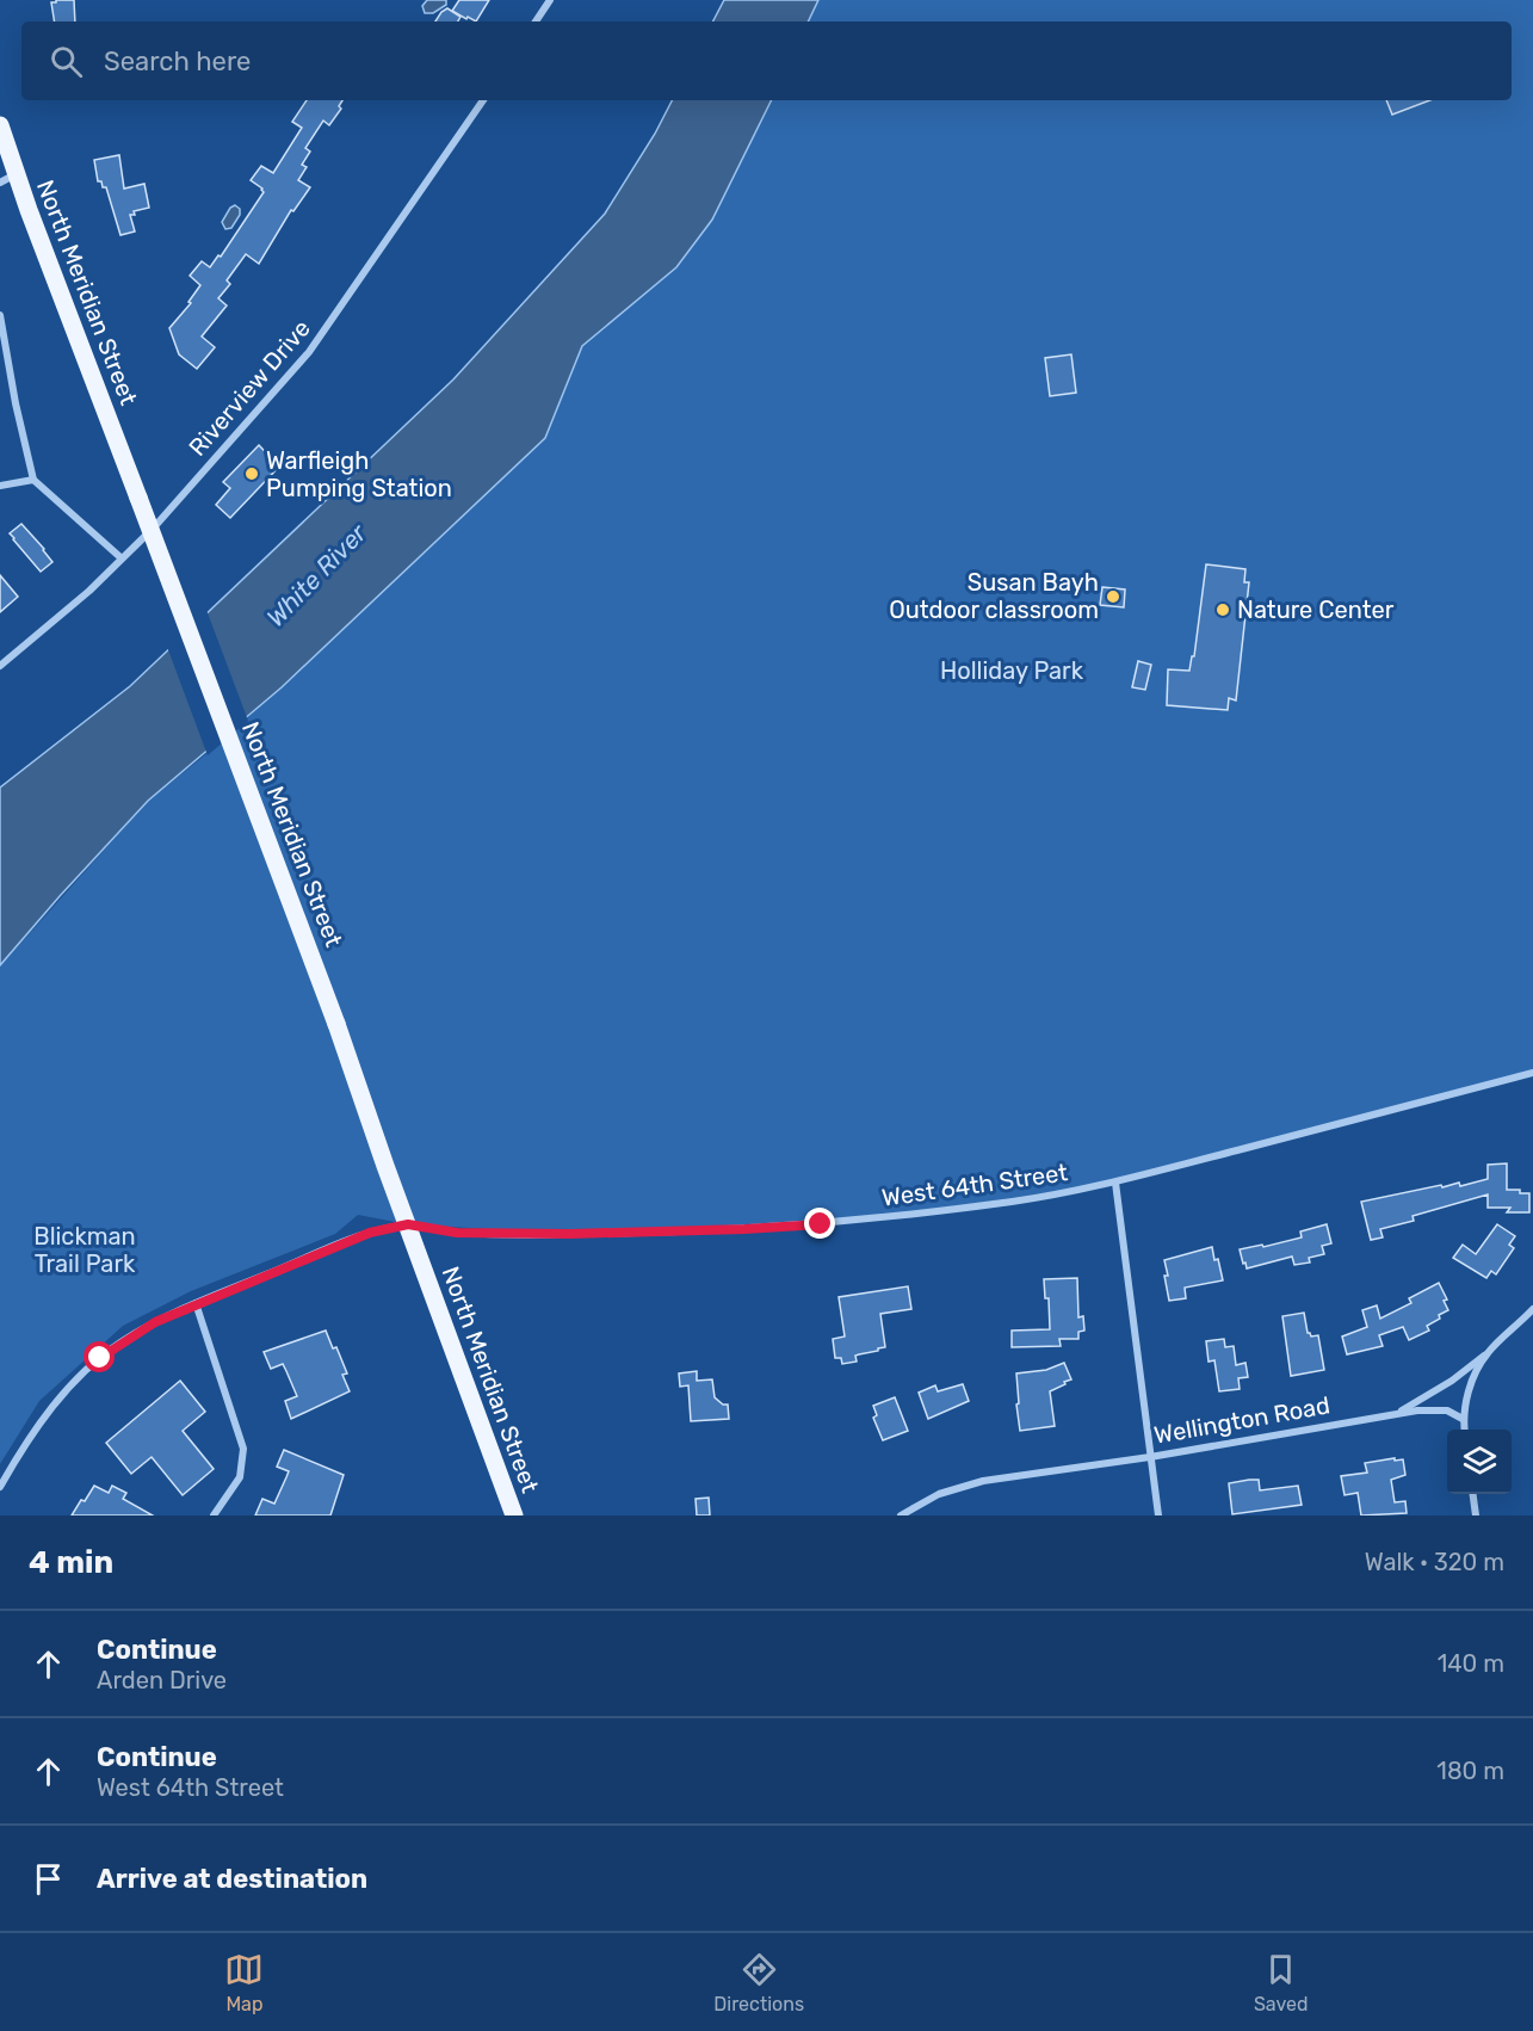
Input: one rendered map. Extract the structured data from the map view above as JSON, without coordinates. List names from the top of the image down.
{
  "streets": {
    "main road": ["North Meridian Street"],
    "street": ["Riverview Drive", "West 64th Street", "Wellington Road"]
  },
  "crossings": [
    ["North Meridian Street", "West 64th Street"]
  ],
  "water": ["White River"],
  "parks": ["Holliday Park", "Blickman Trail Park"],
  "places": ["Warfleigh Pumping Station", "Susan Bayh Outdoor classroom", "Nature Center"],
  "page": {
    "search": "Search here",
    "heading": ["4 min", "Walk · 320 m"],
    "list": [
      ["Continue", "Arden Drive", "140 m"],
      ["Continue", "West 64th Street", "180 m"],
      "Arrive at destination"
    ],
    "nav": ["Map", "Directions", "Saved"]
  }
}
